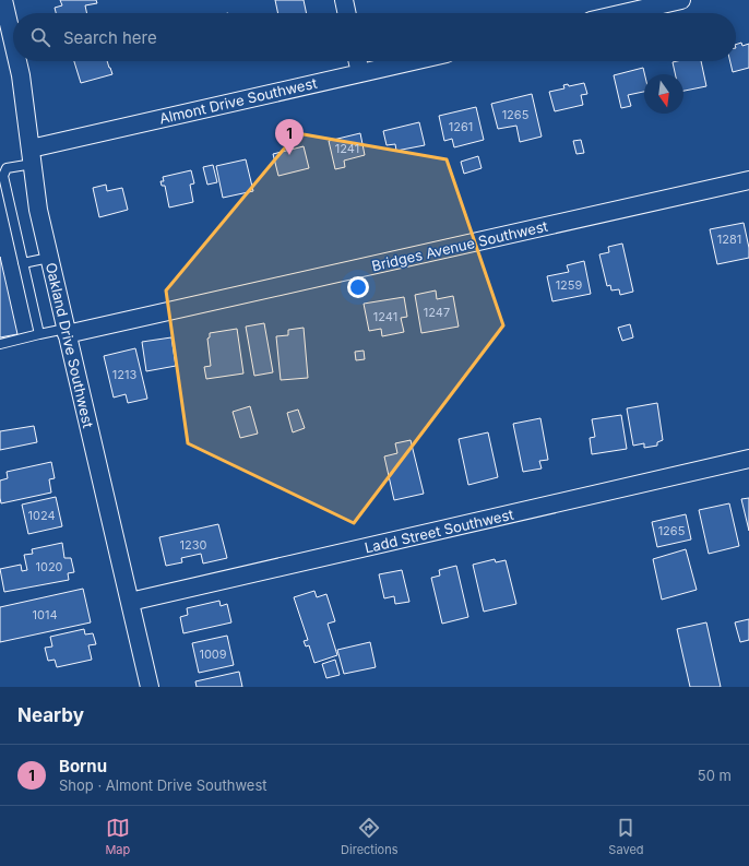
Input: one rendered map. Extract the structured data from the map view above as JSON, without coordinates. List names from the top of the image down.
{
  "streets": {
    "street": [
      "Almont Drive Southwest",
      "Bridges Avenue Southwest",
      "Oakland Drive Southwest",
      "Ladd Street Southwest"
    ]
  },
  "crossings": [
    ["Almont Drive Southwest", "Oakland Drive Southwest"],
    ["Bridges Avenue Southwest", "Oakland Drive Southwest"],
    ["Oakland Drive Southwest", "Ladd Street Southwest"]
  ],
  "house_numbers": [
    "1265",
    "1261",
    "1241",
    "1281",
    "1259",
    "1247",
    "1241",
    "1213",
    "1024",
    "1265",
    "1230",
    "1020",
    "1014",
    "1009"
  ],
  "north": "bottom",
  "page": {
    "search": "Search here",
    "pins": "1",
    "heading": "Nearby",
    "list": [
      {
        "mark": "1",
        "name": "Bornu",
        "note": "Shop · Almont Drive Southwest",
        "value": "50 m"
      }
    ],
    "nav": ["Map", "Directions", "Saved"]
  }
}
